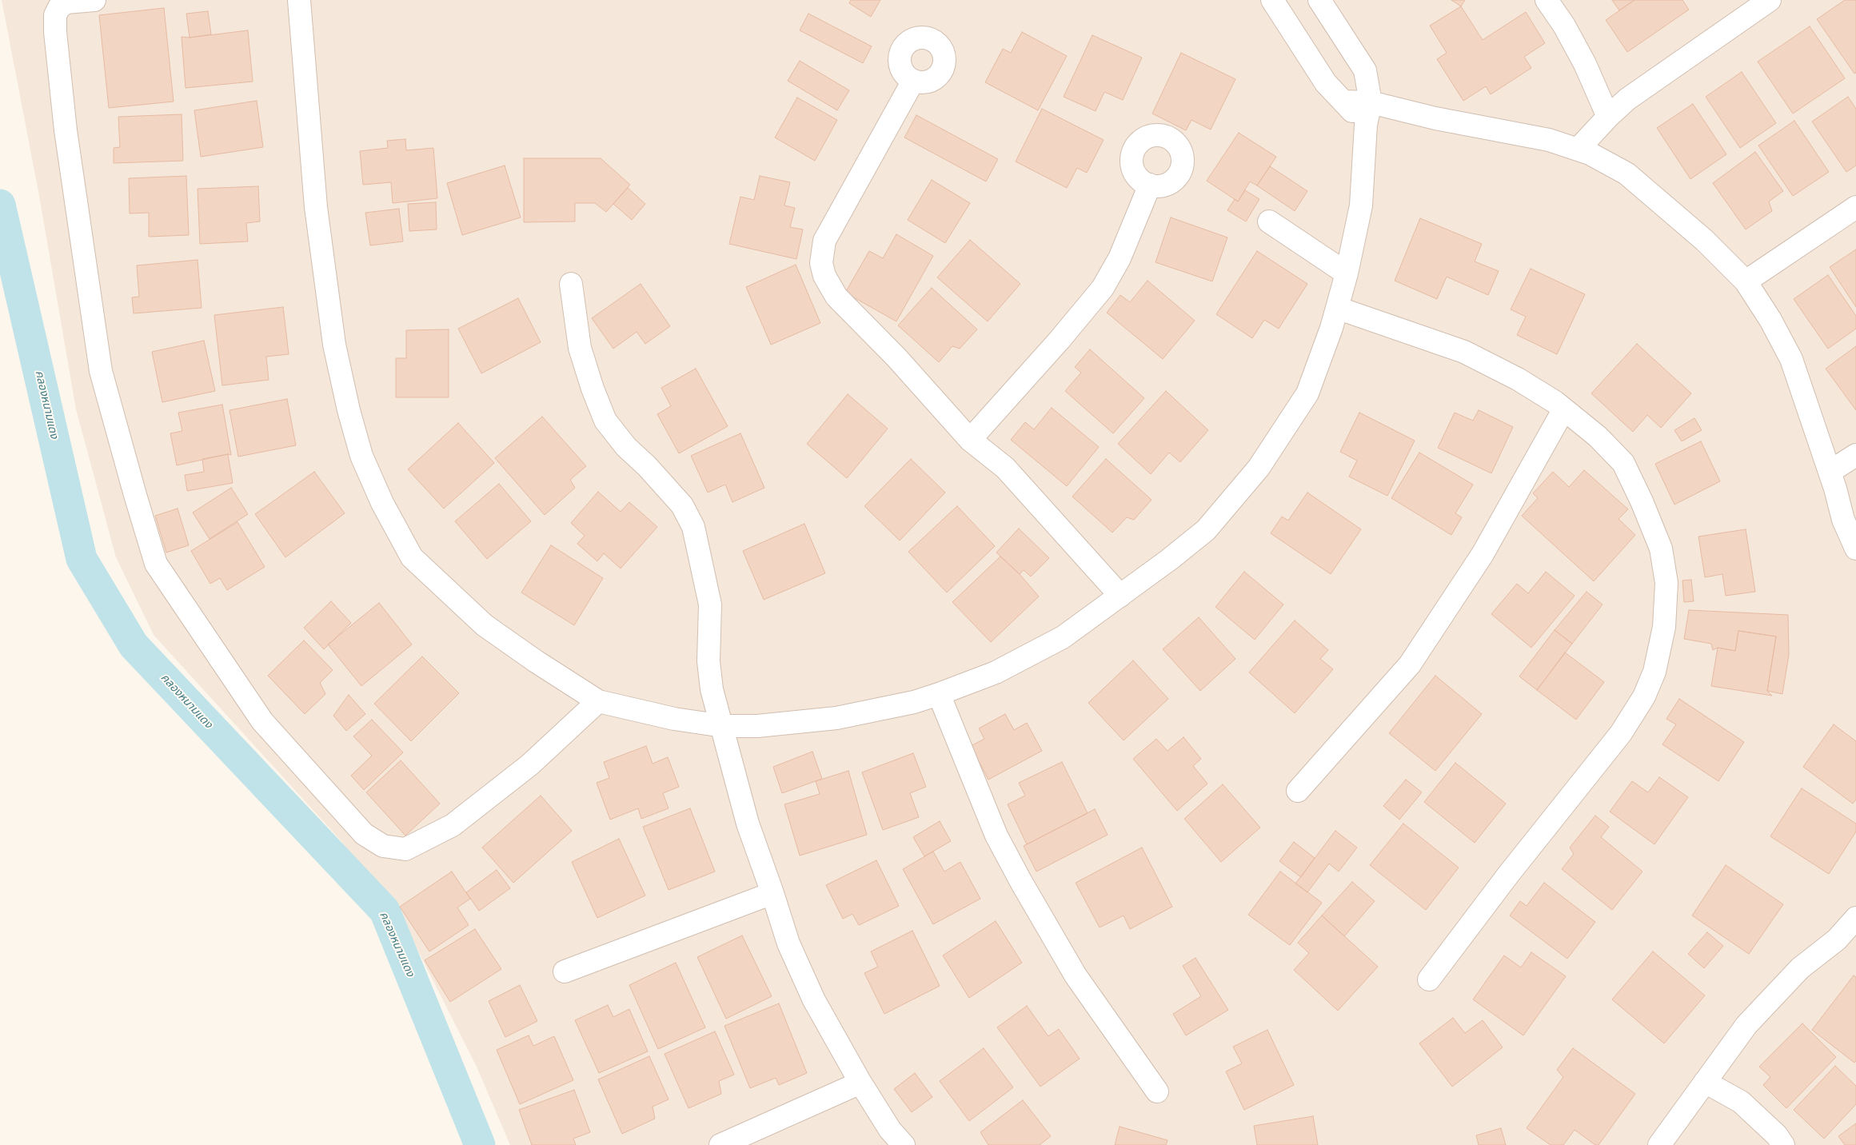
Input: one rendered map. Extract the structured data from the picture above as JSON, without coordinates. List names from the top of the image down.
{
  "water": ["คลองหนามแดง"]
}
